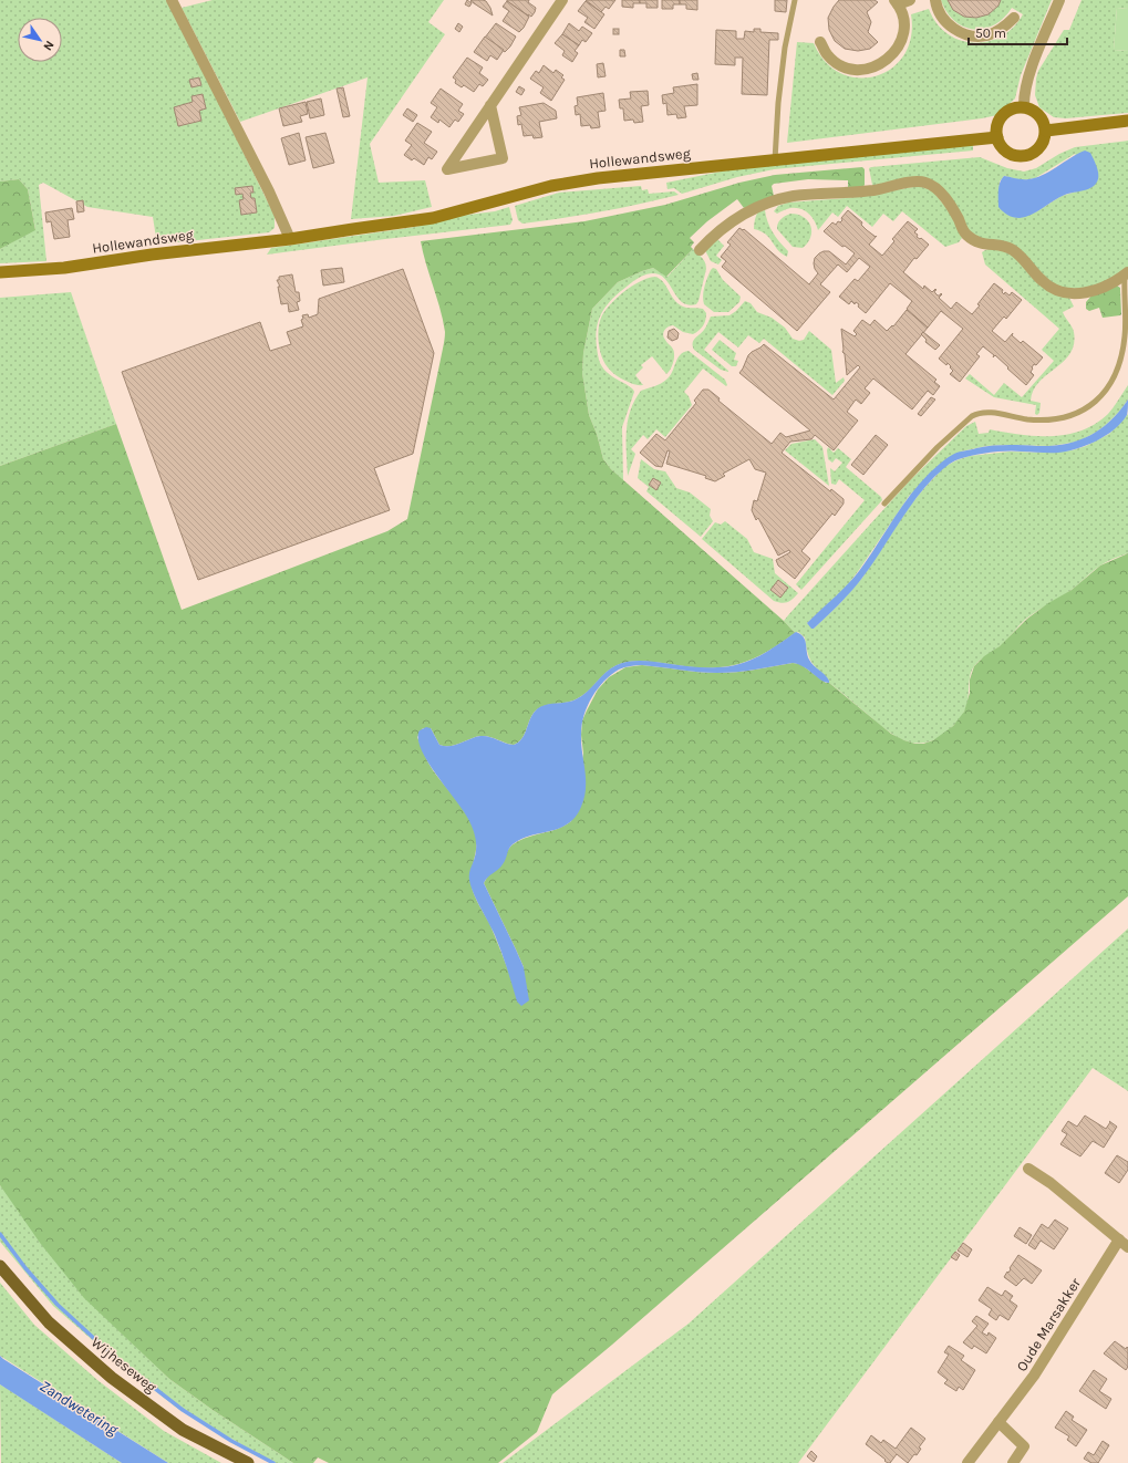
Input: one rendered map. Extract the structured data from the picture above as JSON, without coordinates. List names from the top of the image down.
{
  "streets": {
    "main road": ["Hollewandsweg", "Wijheseweg"],
    "street": ["Oude Marsakker"]
  },
  "water": ["Zandwetering"],
  "scale_bar": "50 m",
  "north": "bottom right"
}
